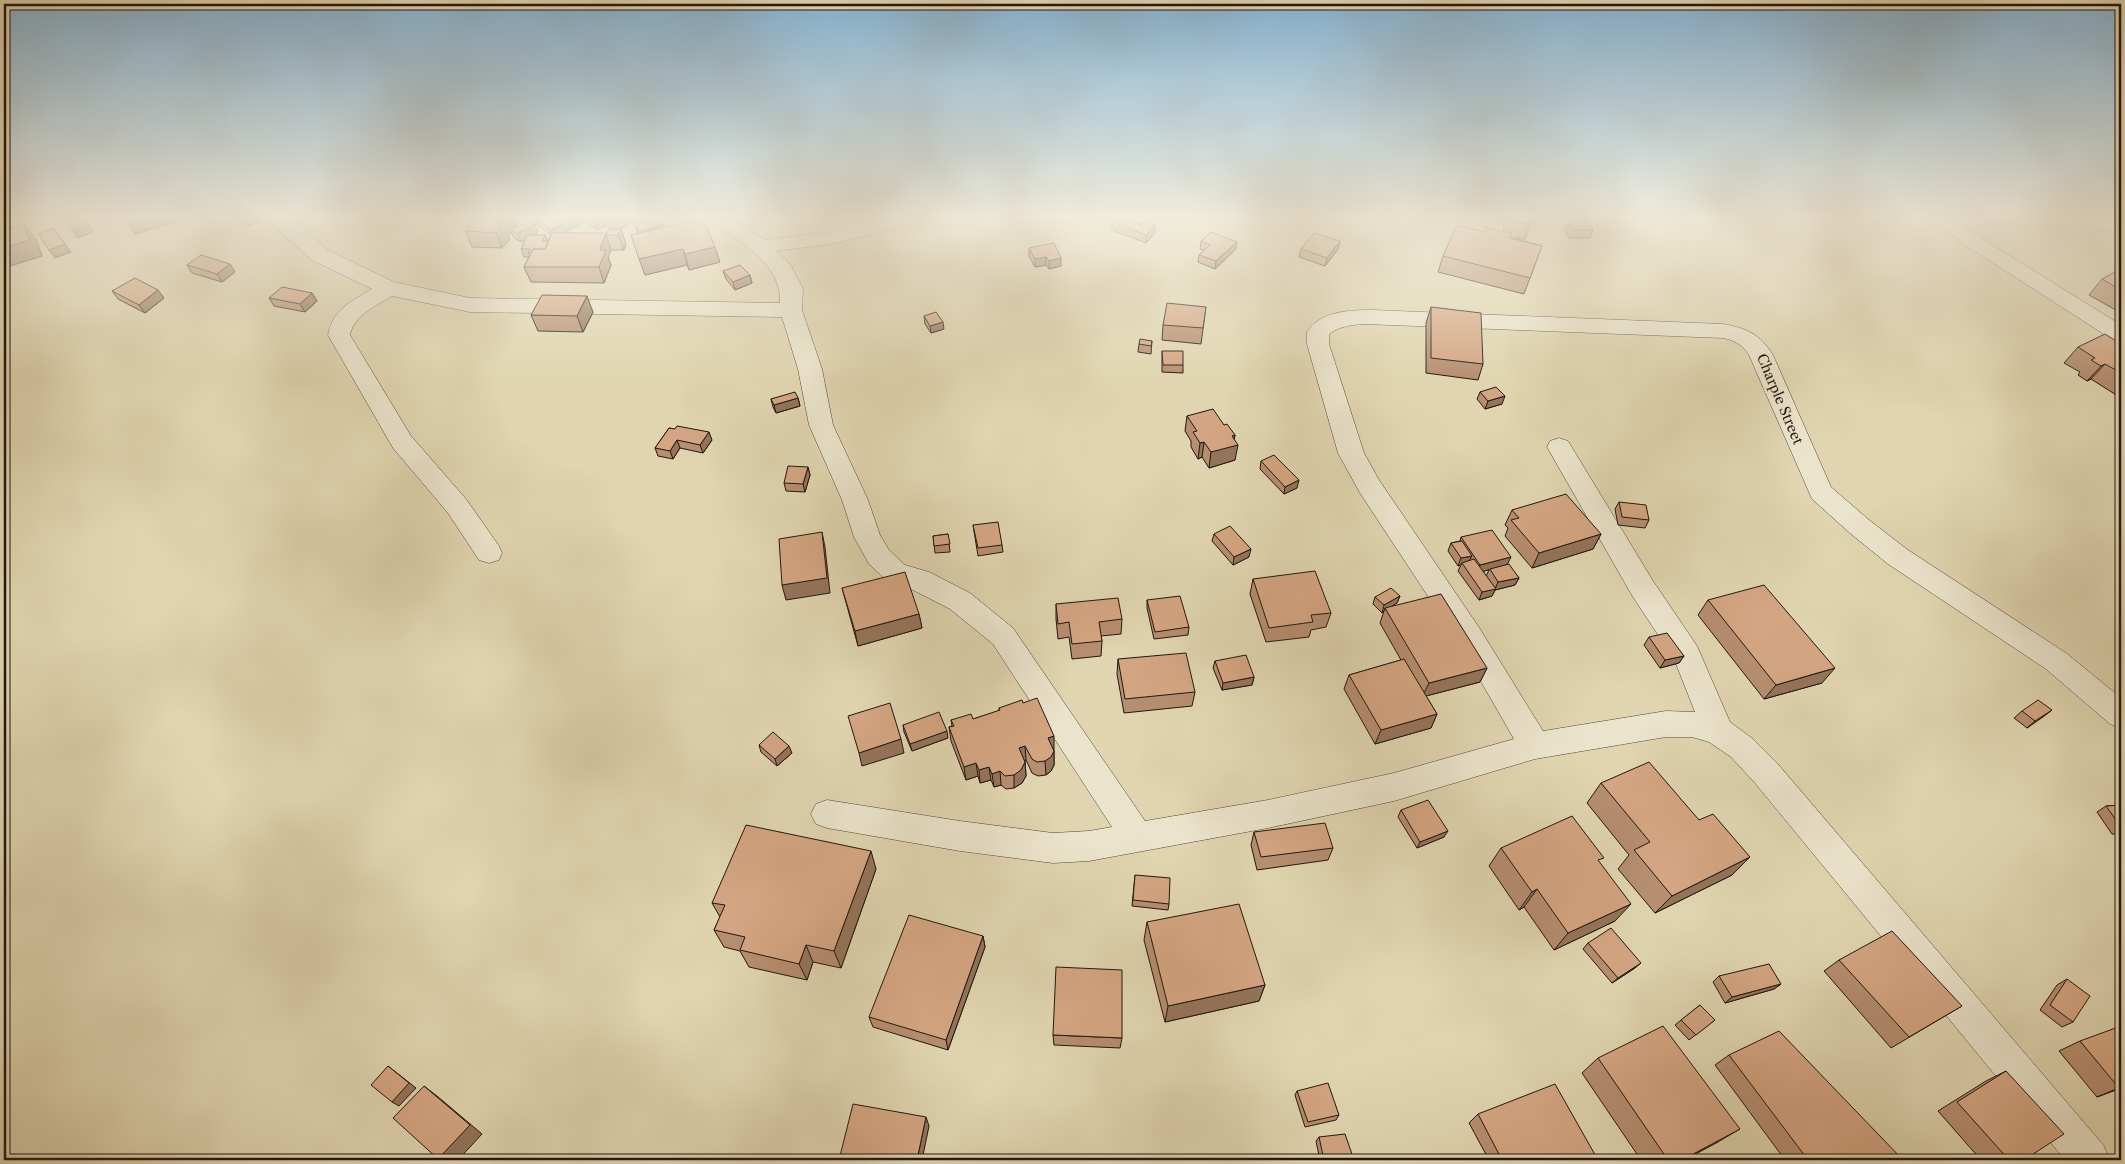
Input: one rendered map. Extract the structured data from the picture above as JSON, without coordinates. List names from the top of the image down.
{
  "streets": {
    "street": ["Charple Street"]
  }
}
